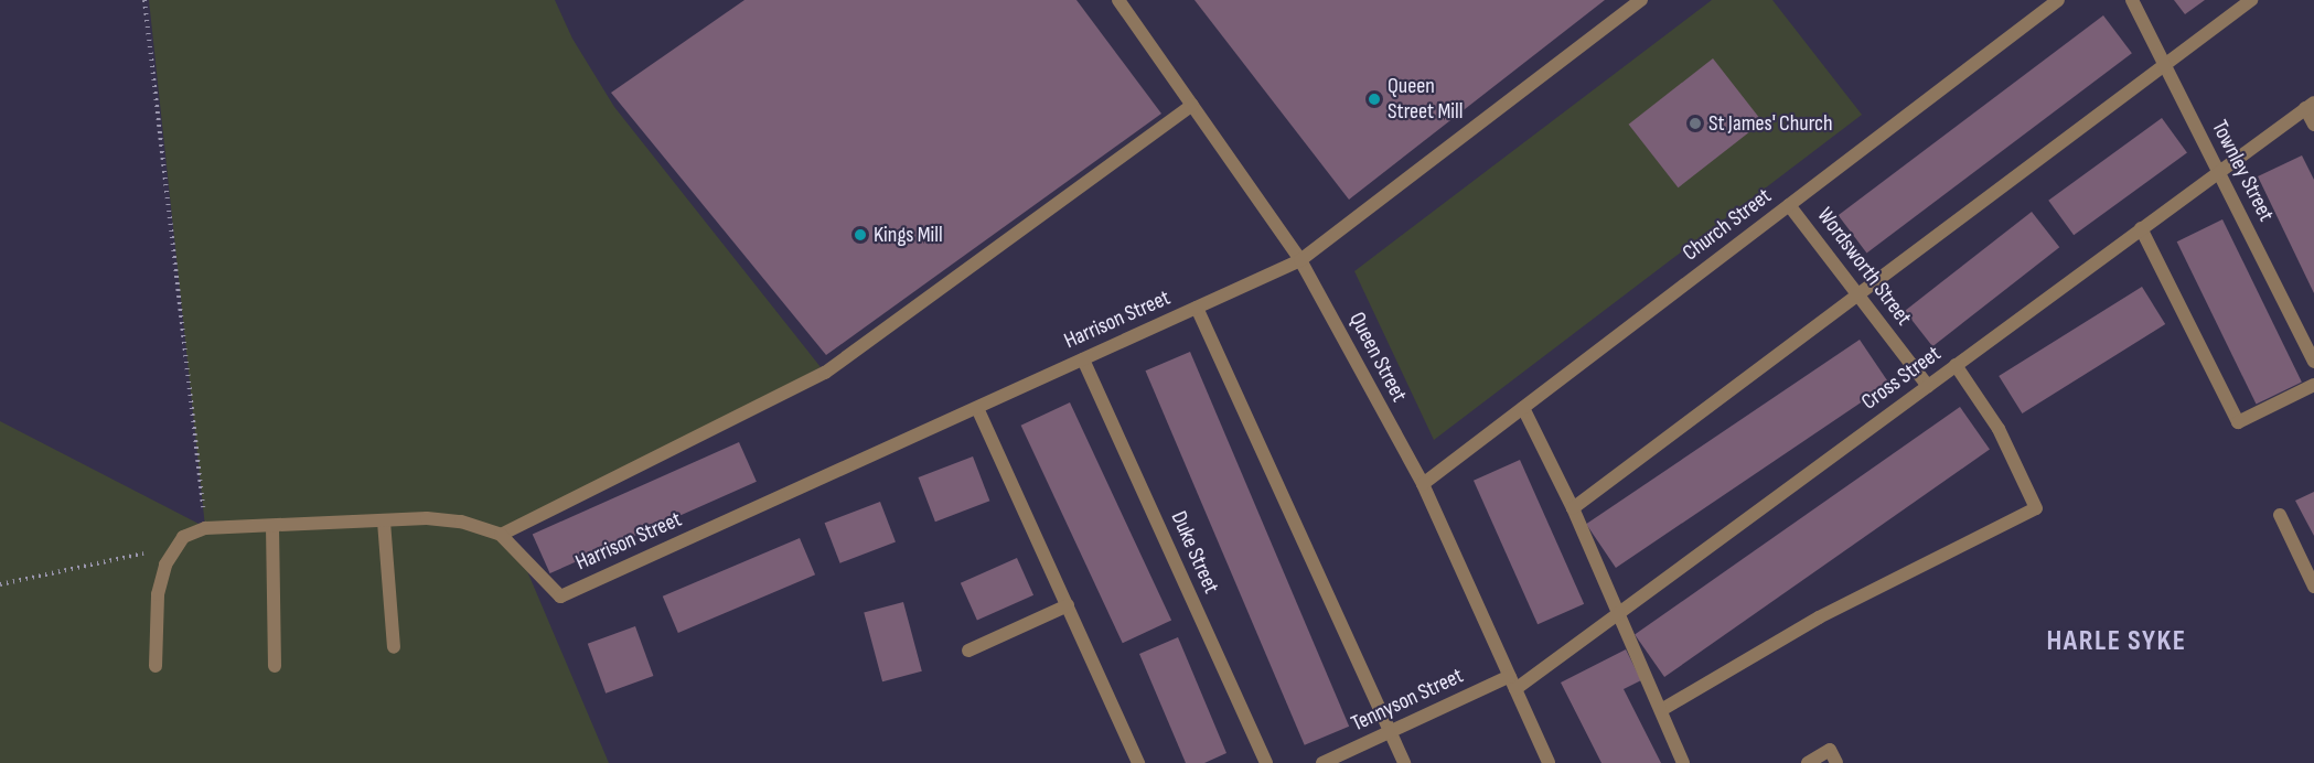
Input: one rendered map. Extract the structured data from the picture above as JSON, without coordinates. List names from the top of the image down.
{
  "streets": {
    "street": [
      "Townley Street",
      "Church Street",
      "Wordsworth Street",
      "Harrison Street",
      "Queen Street",
      "Cross Street",
      "Duke Street",
      "Tennyson Street"
    ]
  },
  "crossings": [
    ["Townley Street", "Cross Street"],
    ["Church Street", "Wordsworth Street"],
    ["Church Street", "Queen Street"],
    ["Wordsworth Street", "Cross Street"],
    ["Harrison Street", "Queen Street"],
    ["Harrison Street", "Duke Street"],
    ["Queen Street", "Cross Street"],
    ["Queen Street", "Tennyson Street"],
    ["Cross Street", "Tennyson Street"]
  ],
  "districts": ["HARLE SYKE"],
  "places": ["Queen Street Mill", "St James' Church", "Kings Mill"]
}
